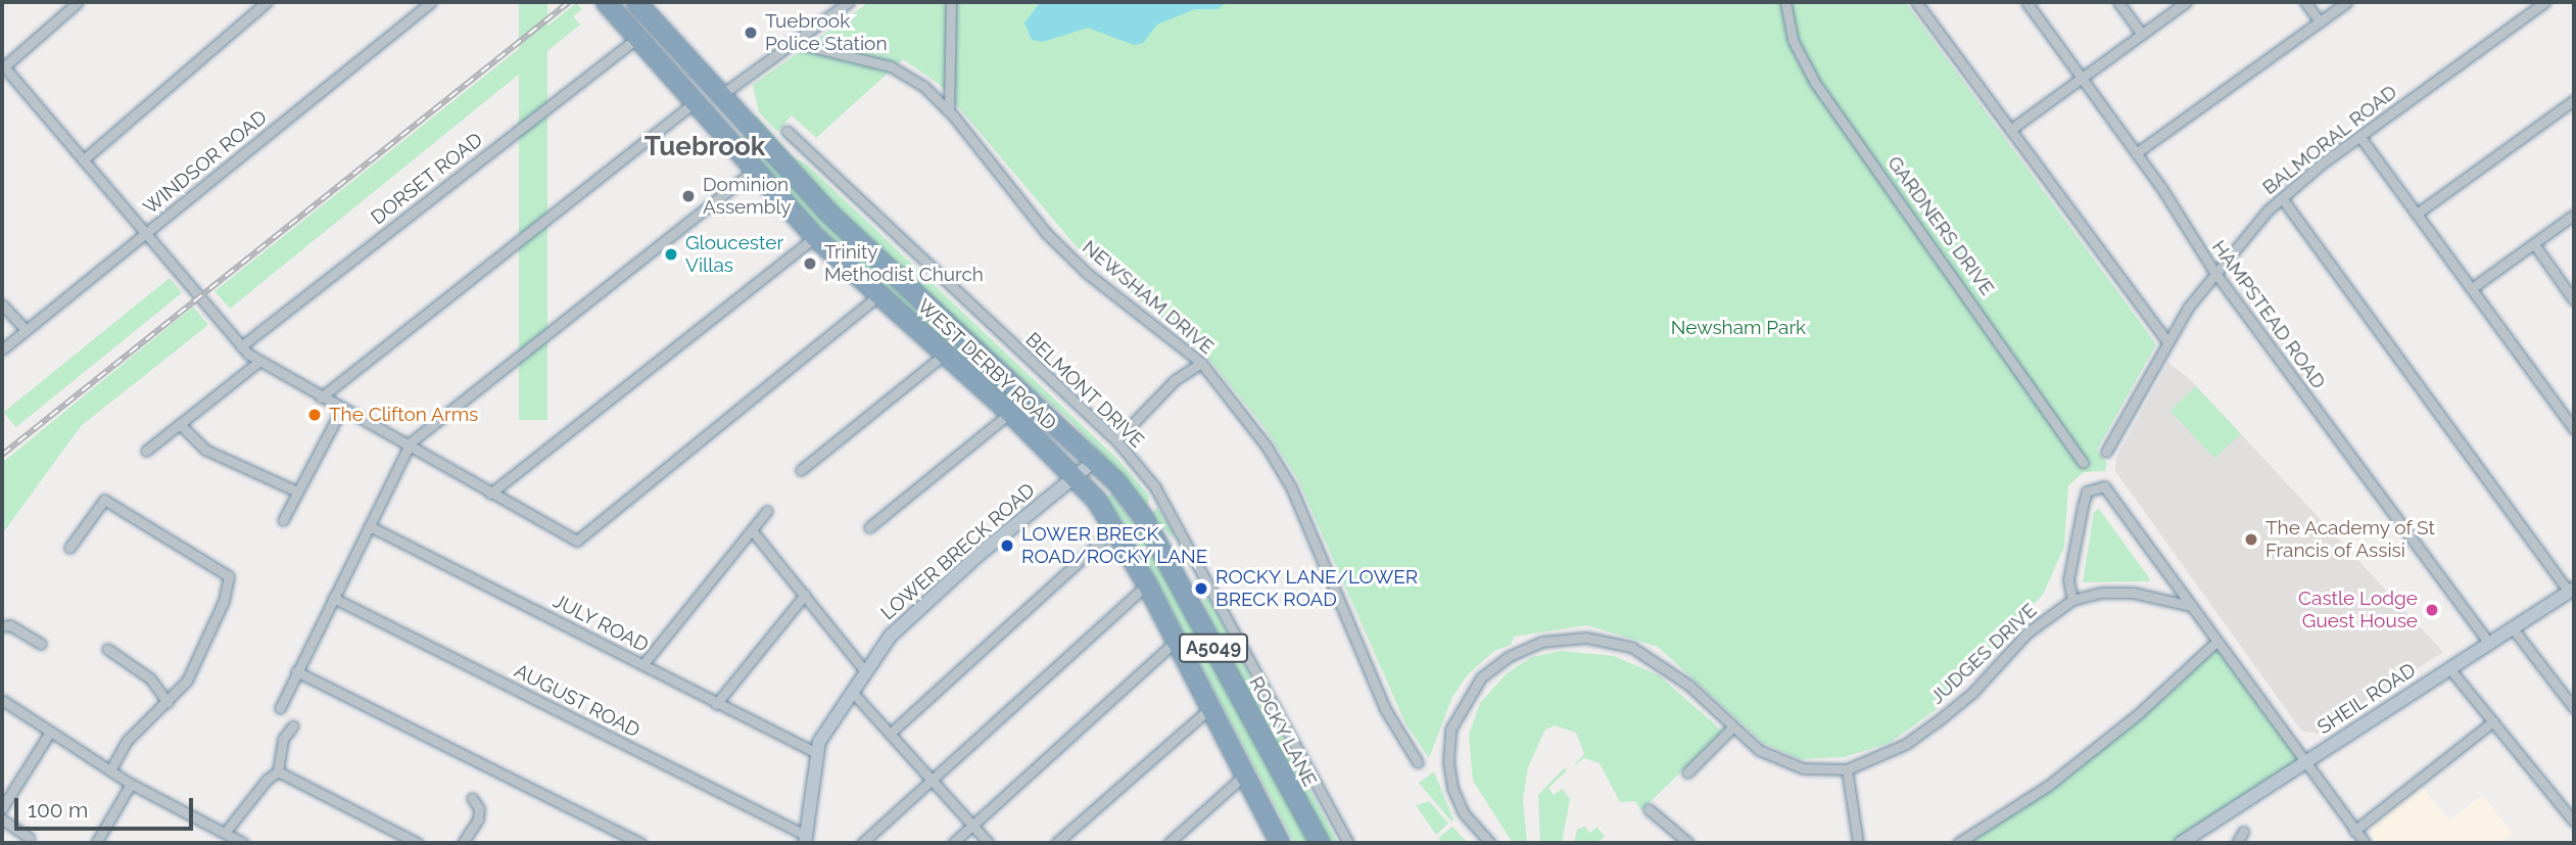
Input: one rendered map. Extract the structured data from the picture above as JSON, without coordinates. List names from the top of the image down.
{
  "streets": {
    "highway": ["WEST DERBY ROAD", "A5049", "ROCKY LANE"],
    "street": [
      "BALMORAL ROAD",
      "WINDSOR ROAD",
      "DORSET ROAD",
      "GARDNERS DRIVE",
      "NEWSHAM DRIVE",
      "HAMPSTEAD ROAD",
      "BELMONT DRIVE",
      "LOWER BRECK ROAD",
      "JULY ROAD",
      "JUDGES DRIVE",
      "SHEIL ROAD",
      "AUGUST ROAD"
    ]
  },
  "crossings": [
    ["BALMORAL ROAD", "HAMPSTEAD ROAD"],
    ["DORSET ROAD", "WEST DERBY ROAD"],
    ["HAMPSTEAD ROAD", "SHEIL ROAD"],
    ["WEST DERBY ROAD", "LOWER BRECK ROAD"],
    ["WEST DERBY ROAD", "A5049"],
    ["WEST DERBY ROAD", "ROCKY LANE"],
    ["LOWER BRECK ROAD", "JULY ROAD"],
    ["LOWER BRECK ROAD", "A5049"],
    ["LOWER BRECK ROAD", "AUGUST ROAD"],
    ["LOWER BRECK ROAD", "ROCKY LANE"]
  ],
  "districts": ["Tuebrook"],
  "parks": ["Newsham Park"],
  "places": [
    "Tuebrook Police Station",
    "Dominion Assembly",
    "Gloucester Villas",
    "Trinity Methodist Church",
    "The Clifton Arms",
    "The Academy of St Francis of Assisi",
    "LOWER BRECK ROAD/ROCKY LANE",
    "ROCKY LANE/LOWER BRECK ROAD",
    "Castle Lodge Guest House"
  ],
  "scale_bar": "100 m"
}
